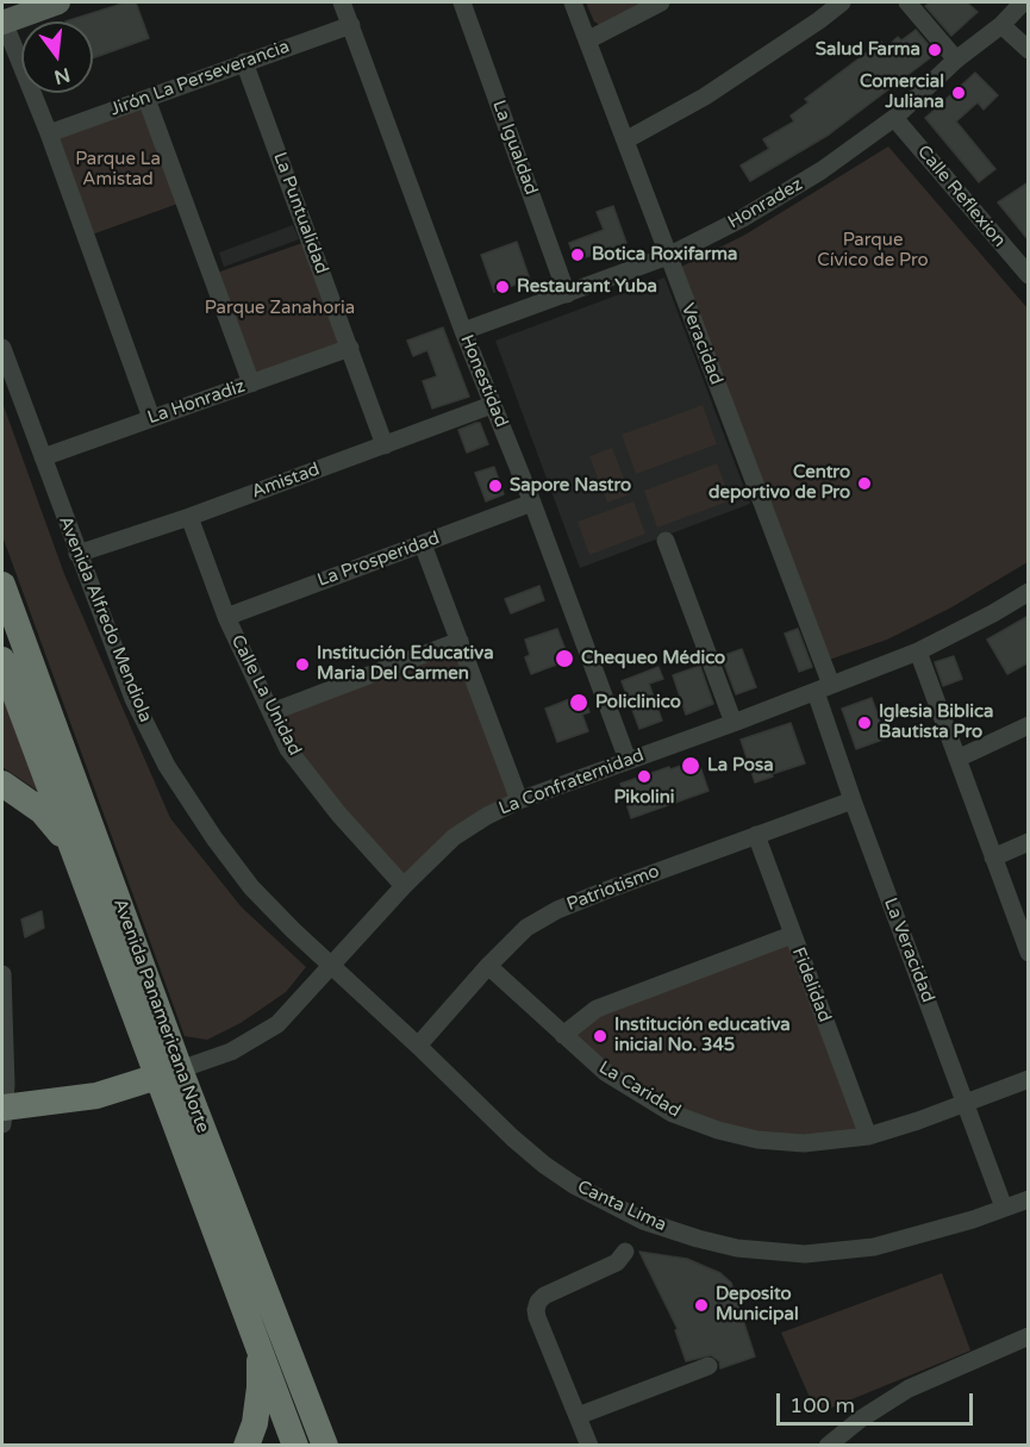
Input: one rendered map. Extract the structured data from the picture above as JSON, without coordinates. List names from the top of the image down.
{
  "streets": {
    "highway": ["Avenida Panamericana Norte"],
    "street": [
      "Jirón La Perseverancia",
      "La Igualdad",
      "Calle Reflexion",
      "Honradez",
      "La Puntualidad",
      "Veracidad",
      "Honestidad",
      "La Honradiz",
      "Amistad",
      "La Prosperidad",
      "Avenida Alfredo Mendiola",
      "Calle La Unidad",
      "La Confraternidad",
      "Patriotismo",
      "La Veracidad",
      "Fidelidad",
      "La Caridad",
      "Canta Lima"
    ]
  },
  "crossings": [
    ["Jirón La Perseverancia", "La Puntualidad"],
    ["Jirón La Perseverancia", "Honestidad"],
    ["La Igualdad", "Honradez"],
    ["Calle Reflexion", "Honradez"],
    ["Honradez", "Veracidad"],
    ["Honradez", "Honestidad"],
    ["La Puntualidad", "La Honradiz"],
    ["La Puntualidad", "Amistad"],
    ["Veracidad", "La Confraternidad"],
    ["Veracidad", "La Veracidad"],
    ["Honestidad", "Amistad"],
    ["Honestidad", "La Prosperidad"],
    ["Honestidad", "La Confraternidad"],
    ["La Honradiz", "Avenida Alfredo Mendiola"],
    ["Amistad", "Avenida Alfredo Mendiola"],
    ["Amistad", "Calle La Unidad"],
    ["La Prosperidad", "Calle La Unidad"],
    ["Avenida Alfredo Mendiola", "La Confraternidad"],
    ["Avenida Alfredo Mendiola", "Canta Lima"],
    ["Calle La Unidad", "La Confraternidad"],
    ["La Confraternidad", "La Veracidad"],
    ["La Confraternidad", "Avenida Panamericana Norte"],
    ["La Confraternidad", "Canta Lima"],
    ["Patriotismo", "La Veracidad"],
    ["Patriotismo", "Fidelidad"],
    ["Patriotismo", "La Caridad"],
    ["Patriotismo", "Canta Lima"],
    ["La Veracidad", "La Caridad"],
    ["La Veracidad", "Canta Lima"],
    ["Fidelidad", "La Caridad"]
  ],
  "parks": ["Parque La Amistad", "Parque Cívico de Pro", "Parque Zanahoria"],
  "places": [
    "Salud Farma",
    "Comercial Juliana",
    "Botica Roxifarma",
    "Restaurant Yuba",
    "Centro deportivo de Pro",
    "Sapore Nastro",
    "Chequeo Médico",
    "Institución Educativa Maria Del Carmen",
    "Policlinico",
    "Iglesia Biblica Bautista Pro",
    "La Posa",
    "Pikolini",
    "Institución educativa inicial No. 345",
    "Deposito Municipal"
  ],
  "scale_bar": "100 m",
  "north": "bottom"
}
